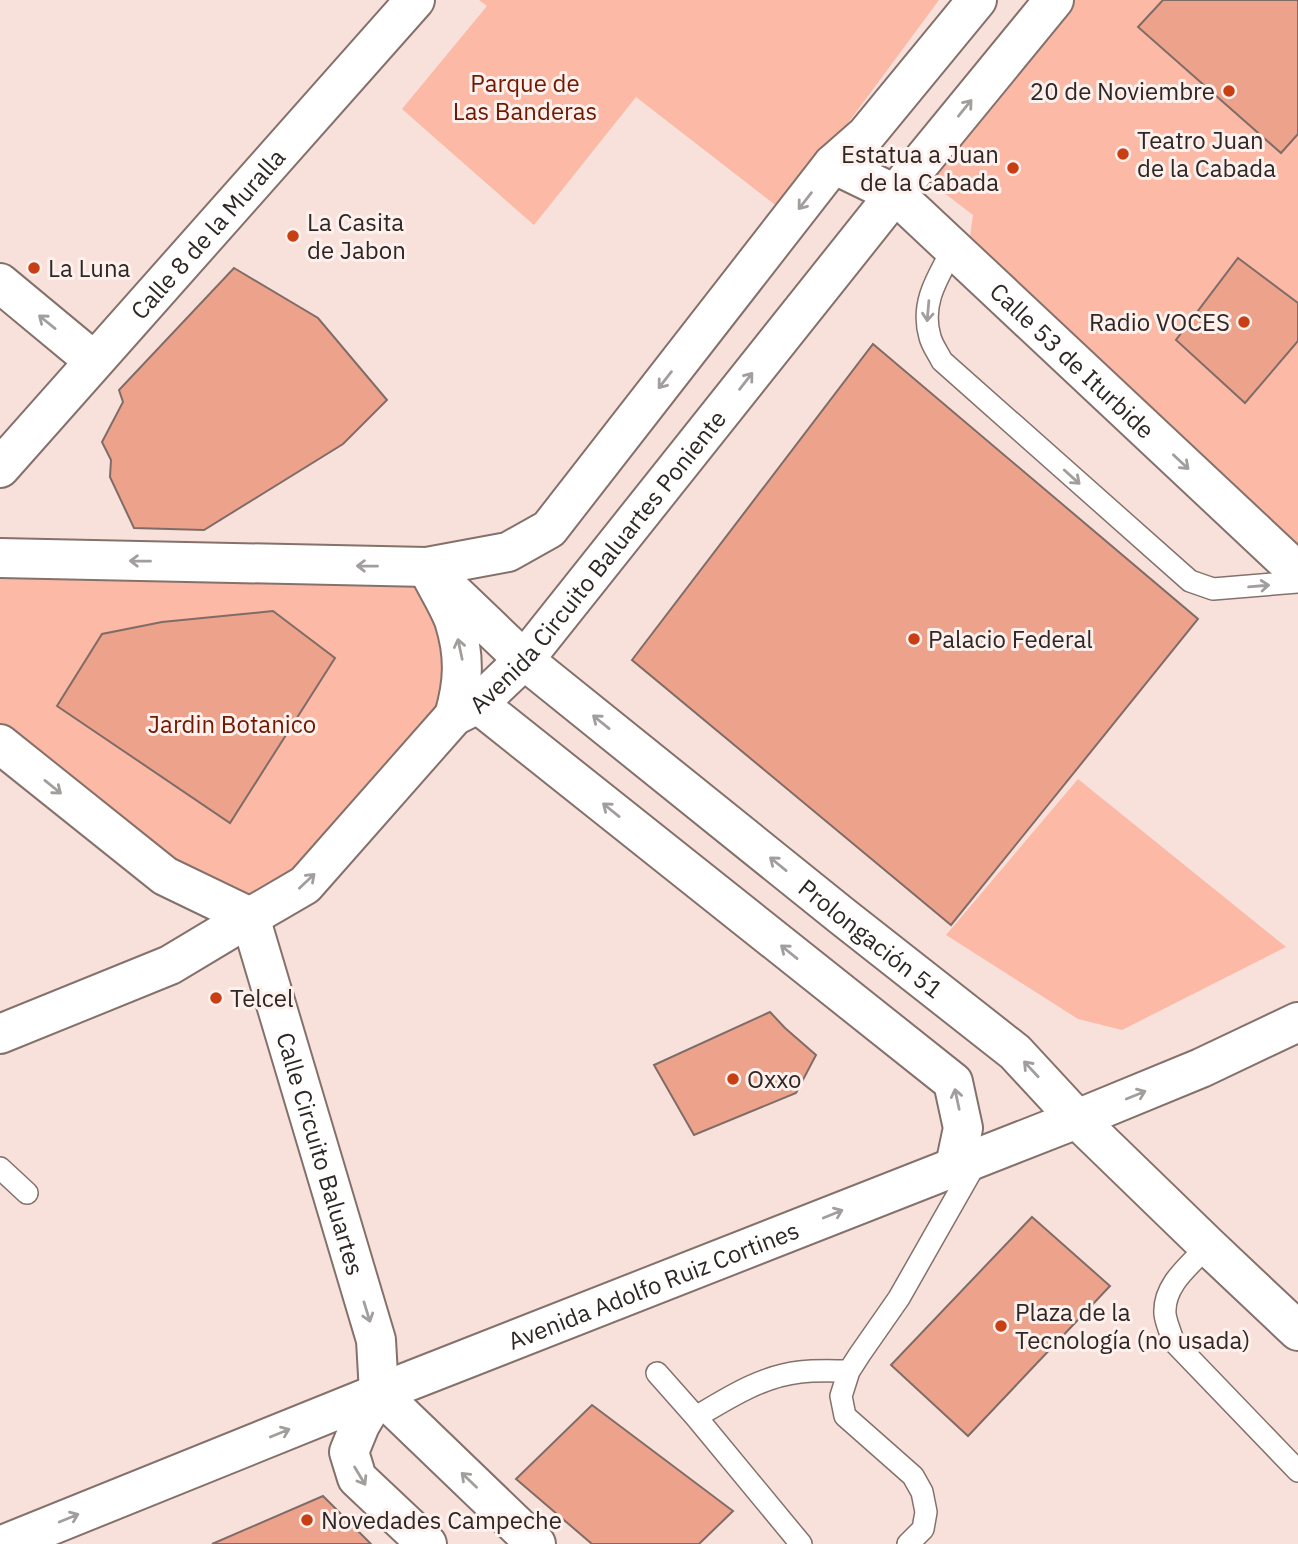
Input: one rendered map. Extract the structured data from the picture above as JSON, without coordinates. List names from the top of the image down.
{
  "streets": {
    "main road": [
      "Calle 8 de la Muralla",
      "Calle 53 de Iturbide",
      "Avenida Circuito Baluartes Poniente",
      "Prolongación 51",
      "Calle Circuito Baluartes",
      "Avenida Adolfo Ruiz Cortines"
    ]
  },
  "crossings": [
    ["Calle 53 de Iturbide", "Avenida Circuito Baluartes Poniente"],
    ["Avenida Circuito Baluartes Poniente", "Prolongación 51"],
    ["Avenida Circuito Baluartes Poniente", "Calle Circuito Baluartes"],
    ["Prolongación 51", "Avenida Adolfo Ruiz Cortines"],
    ["Calle Circuito Baluartes", "Avenida Adolfo Ruiz Cortines"]
  ],
  "one_way": ["Calle 53 de Iturbide", "Calle Circuito Baluartes", "Avenida Adolfo Ruiz Cortines"],
  "parks": ["Parque de Las Banderas", "Jardin Botanico"],
  "places": [
    "20 de Noviembre",
    "Teatro Juan de la Cabada",
    "Estatua a Juan de la Cabada",
    "La Casita de Jabon",
    "La Luna",
    "Radio VOCES",
    "Palacio Federal",
    "Telcel",
    "Oxxo",
    "Plaza de la Tecnología (no usada)",
    "Novedades Campeche"
  ]
}
